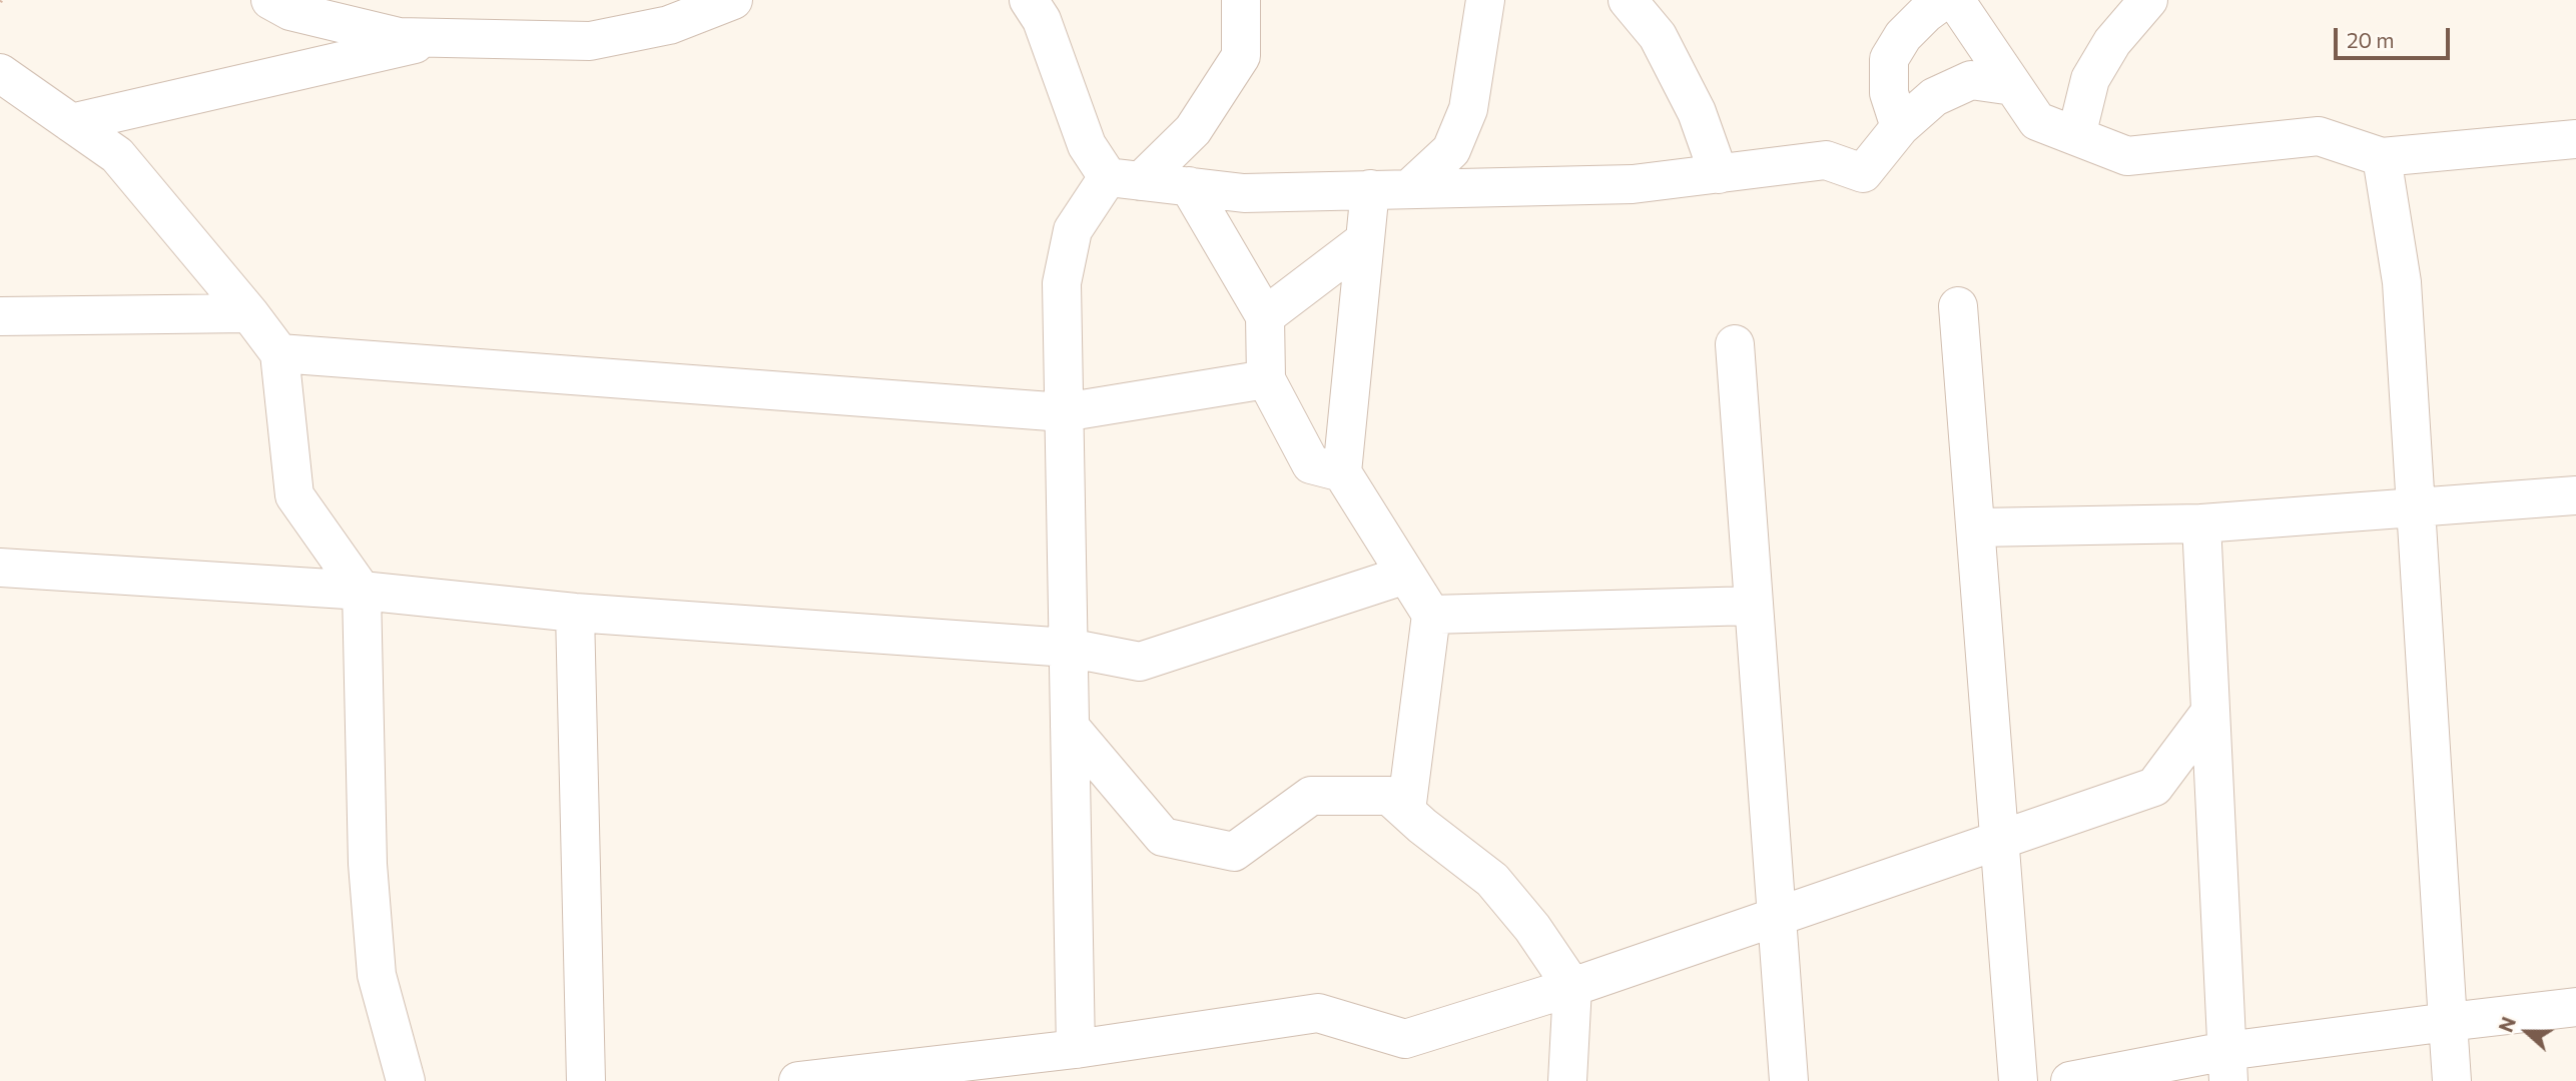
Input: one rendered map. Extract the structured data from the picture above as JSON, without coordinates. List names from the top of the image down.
{
  "scale_bar": "20 m",
  "north": "left"
}
